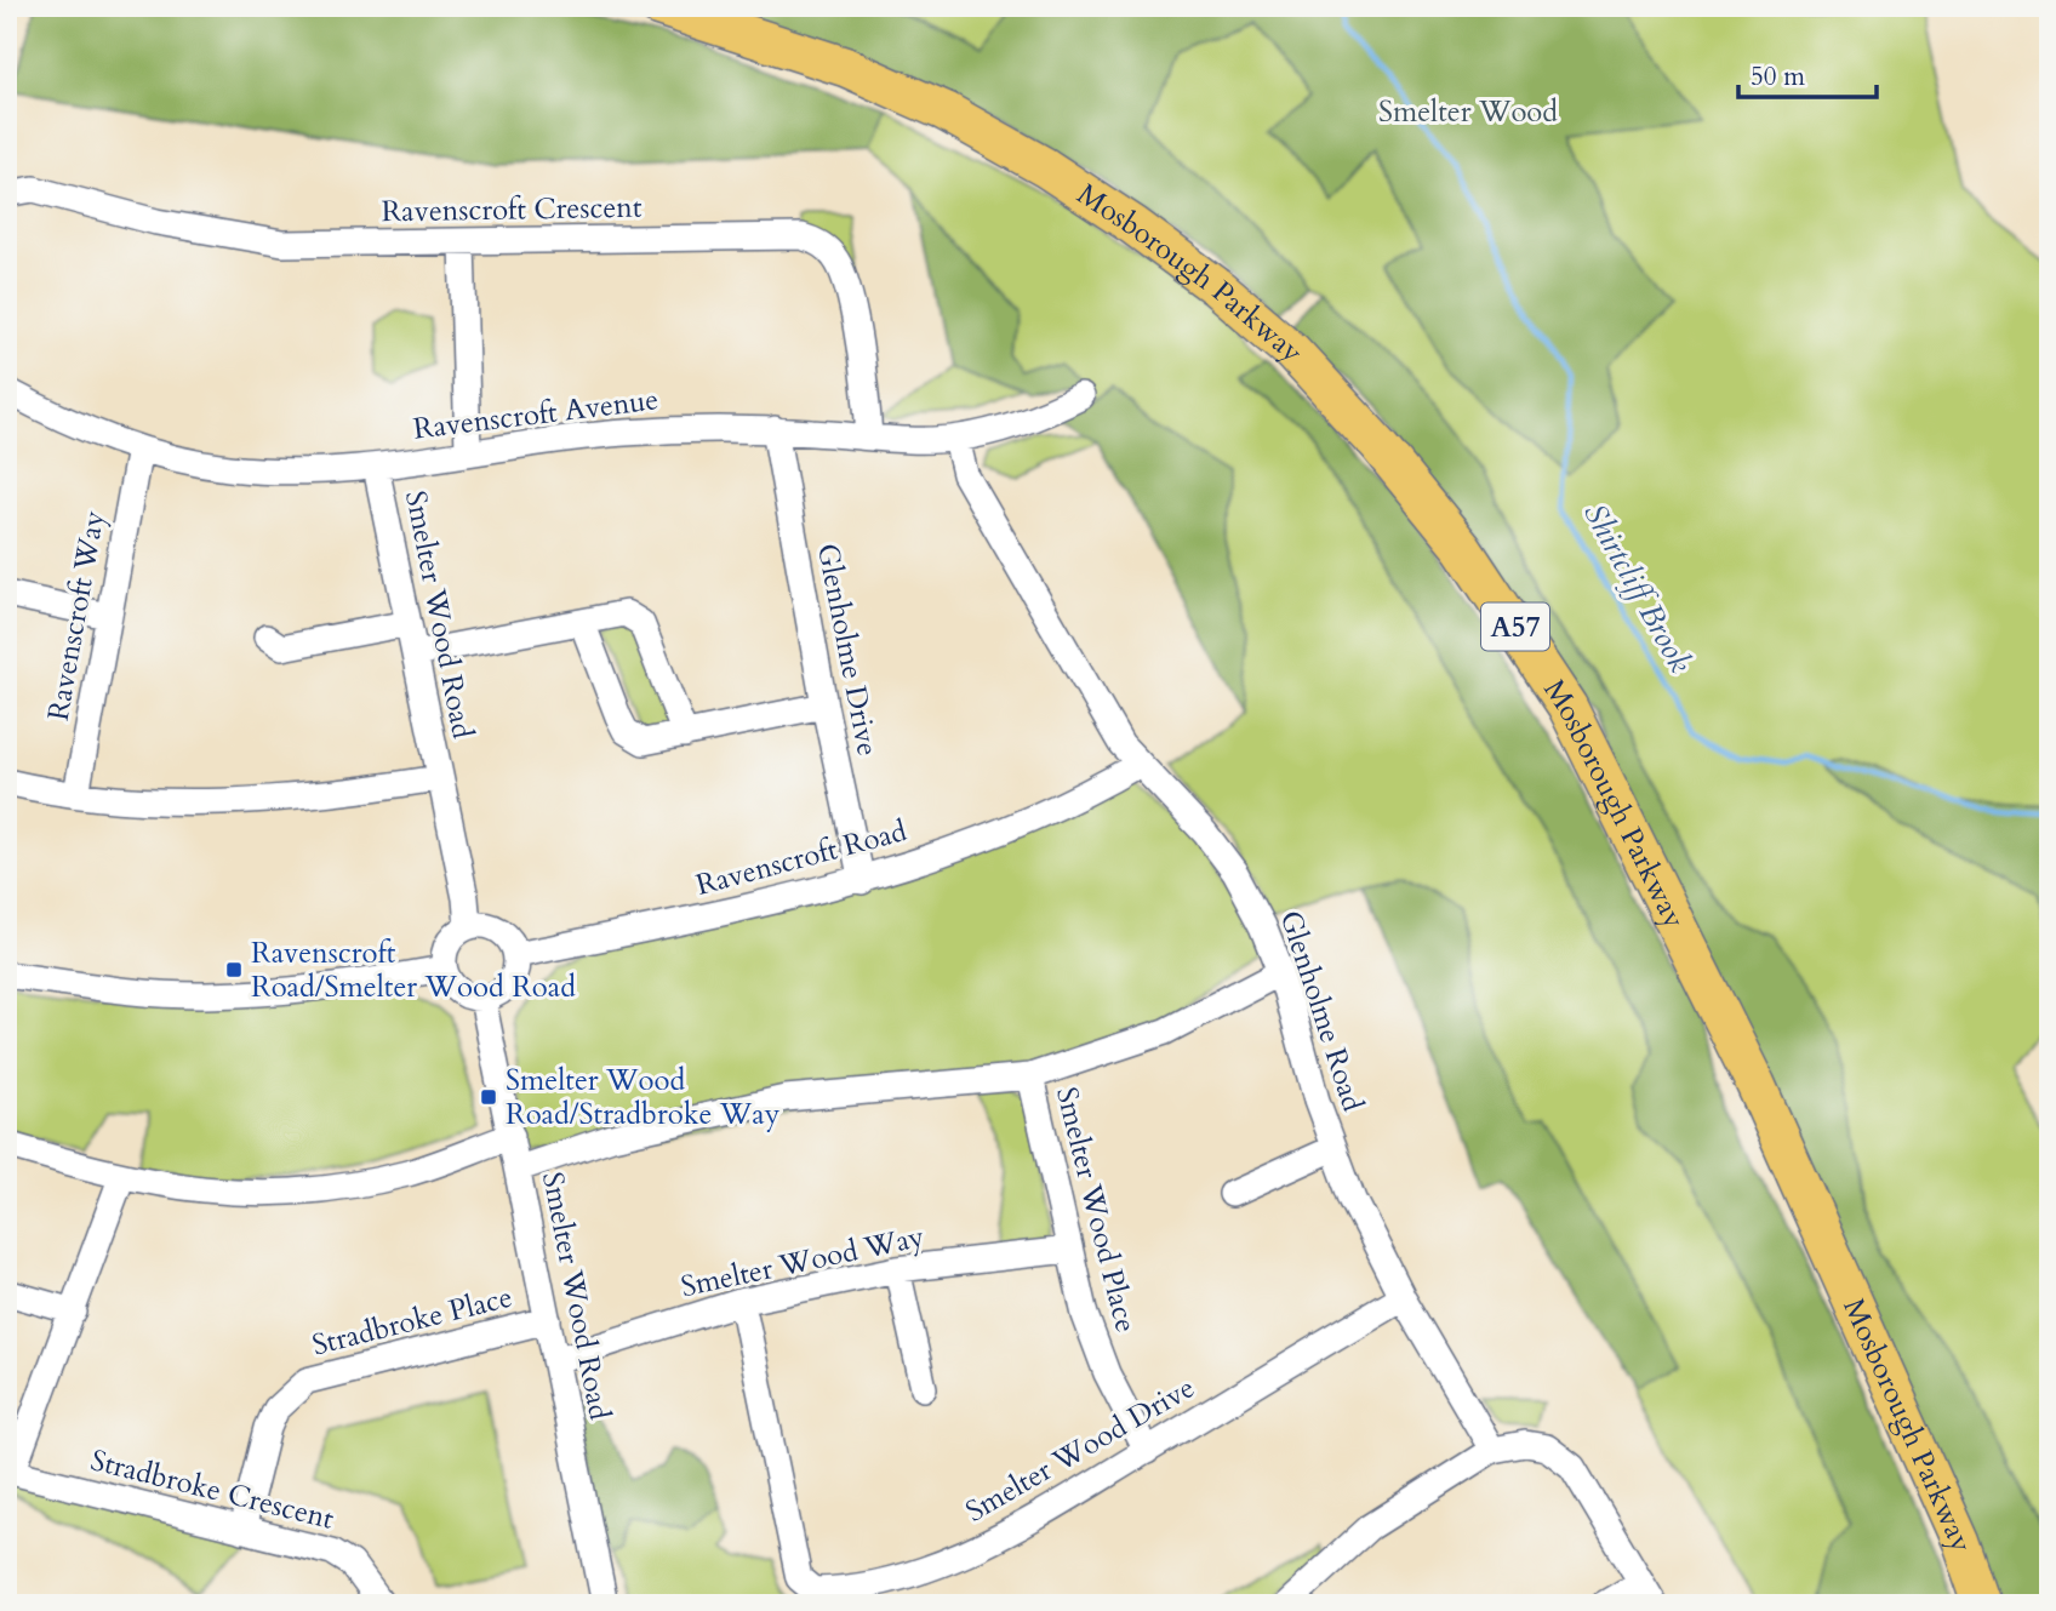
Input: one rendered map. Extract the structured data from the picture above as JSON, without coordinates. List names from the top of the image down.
{
  "streets": {
    "highway": ["Mosborough Parkway", "A57"],
    "street": [
      "Ravenscroft Crescent",
      "Ravenscroft Avenue",
      "Smelter Wood Road",
      "Ravenscroft Way",
      "Glenholme Drive",
      "Ravenscroft Road",
      "Glenholme Road",
      "Smelter Wood Place",
      "Smelter Wood Way",
      "Stradbroke Place",
      "Smelter Wood Drive",
      "Stradbroke Crescent"
    ]
  },
  "crossings": [
    ["Ravenscroft Crescent", "Ravenscroft Avenue"],
    ["Ravenscroft Avenue", "Smelter Wood Road"],
    ["Ravenscroft Avenue", "Ravenscroft Way"],
    ["Ravenscroft Avenue", "Glenholme Drive"],
    ["Ravenscroft Avenue", "Glenholme Road"],
    ["Smelter Wood Road", "Ravenscroft Road"],
    ["Smelter Wood Road", "Smelter Wood Way"],
    ["Smelter Wood Road", "Stradbroke Place"],
    ["Glenholme Drive", "Ravenscroft Road"],
    ["Ravenscroft Road", "Glenholme Road"],
    ["Glenholme Road", "Smelter Wood Drive"],
    ["Smelter Wood Place", "Smelter Wood Way"],
    ["Smelter Wood Place", "Smelter Wood Drive"],
    ["Smelter Wood Way", "Smelter Wood Drive"],
    ["Stradbroke Place", "Stradbroke Crescent"]
  ],
  "water": ["Shirtcliff Brook"],
  "parks": ["Smelter Wood"],
  "places": {
    "transit": ["Ravenscroft Road/Smelter Wood Road", "Smelter Wood Road/Stradbroke Way"]
  },
  "scale_bar": "50 m"
}
